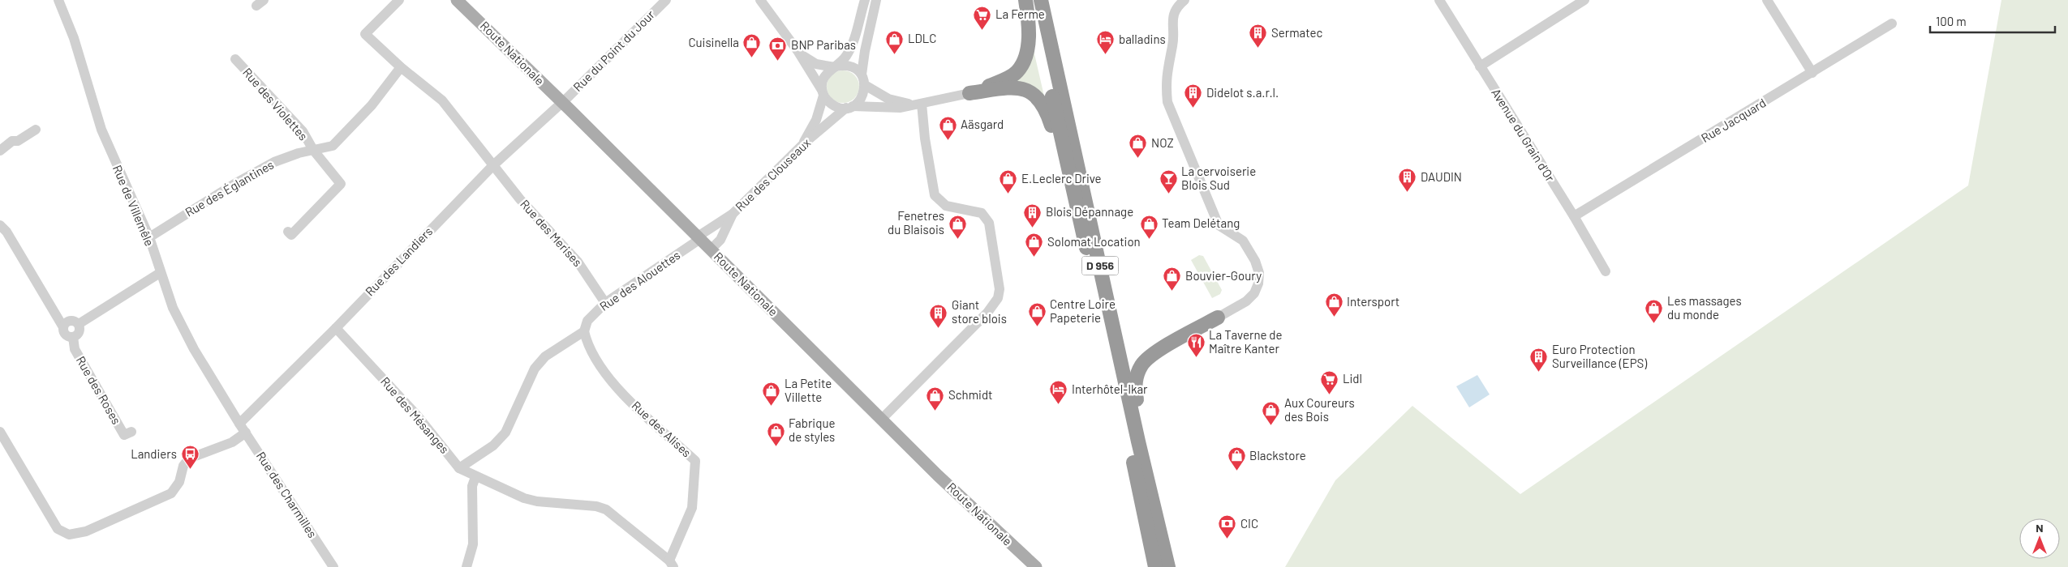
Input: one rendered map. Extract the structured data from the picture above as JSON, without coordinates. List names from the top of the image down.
{
  "streets": {
    "highway": ["D 956"],
    "main road": ["Route Nationale"],
    "street": [
      "Rue du Point du Jour",
      "Rue des Violettes",
      "Rue Jacquard",
      "Avenue du Grain d'Or",
      "Rue des Clouseaux",
      "Rue des Églantines",
      "Rue de Villemêle",
      "Rue des Merises",
      "Rue des Landiers",
      "Rue des Alouettes",
      "Rue des Roses",
      "Rue des Mésanges",
      "Rue des Alises",
      "Rue des Charmilles"
    ]
  },
  "crossings": [
    ["Rue du Point du Jour", "Route Nationale"],
    ["Rue du Point du Jour", "Rue des Landiers"],
    ["Route Nationale", "Rue des Clouseaux"],
    ["Route Nationale", "Rue des Landiers"],
    ["Route Nationale", "Rue des Alouettes"],
    ["Rue des Violettes", "Rue des Églantines"],
    ["Rue Jacquard", "Avenue du Grain d'Or"],
    ["Rue des Clouseaux", "Rue des Alouettes"],
    ["Rue des Églantines", "Rue de Villemêle"],
    ["Rue des Églantines", "Rue des Merises"],
    ["Rue de Villemêle", "Rue des Landiers"],
    ["Rue de Villemêle", "Rue des Charmilles"],
    ["Rue des Merises", "Rue des Landiers"],
    ["Rue des Merises", "Rue des Alouettes"],
    ["Rue des Landiers", "Rue des Mésanges"],
    ["Rue des Landiers", "Rue des Charmilles"],
    ["Rue des Alouettes", "Rue des Alises"],
    ["Rue des Mésanges", "Rue des Alises"]
  ],
  "places": {
    "supermarket": ["La Ferme", "Lidl"],
    "building": [
      "Sermatec",
      "Didelot s.a.r.l.",
      "DAUDIN",
      "Blois Dépannage",
      "Giant store blois",
      "Euro Protection Surveillance (EPS)"
    ],
    "shop": [
      "LDLC",
      "Cuisinella",
      "Aäsgard",
      "NOZ",
      "E.Leclerc Drive",
      "Fenetres du Blaisois",
      "Team Delétang",
      "Solomat Location",
      "Bouvier-Goury",
      "Intersport",
      "Les massages du monde",
      "Centre Loire Papeterie",
      "La Petite Villette",
      "Schmidt",
      "Aux Coureurs des Bois",
      "Fabrique de styles",
      "Blackstore"
    ],
    "hotel": ["balladins", "Interhôtel-Ikar"],
    "bank": ["BNP Paribas", "CIC"],
    "bar": ["La cervoiserie Blois Sud"],
    "restaurant": ["La Taverne de Maître Kanter"],
    "bus stop": ["Landiers"]
  },
  "scale_bar": "100 m",
  "north": "top"
}
